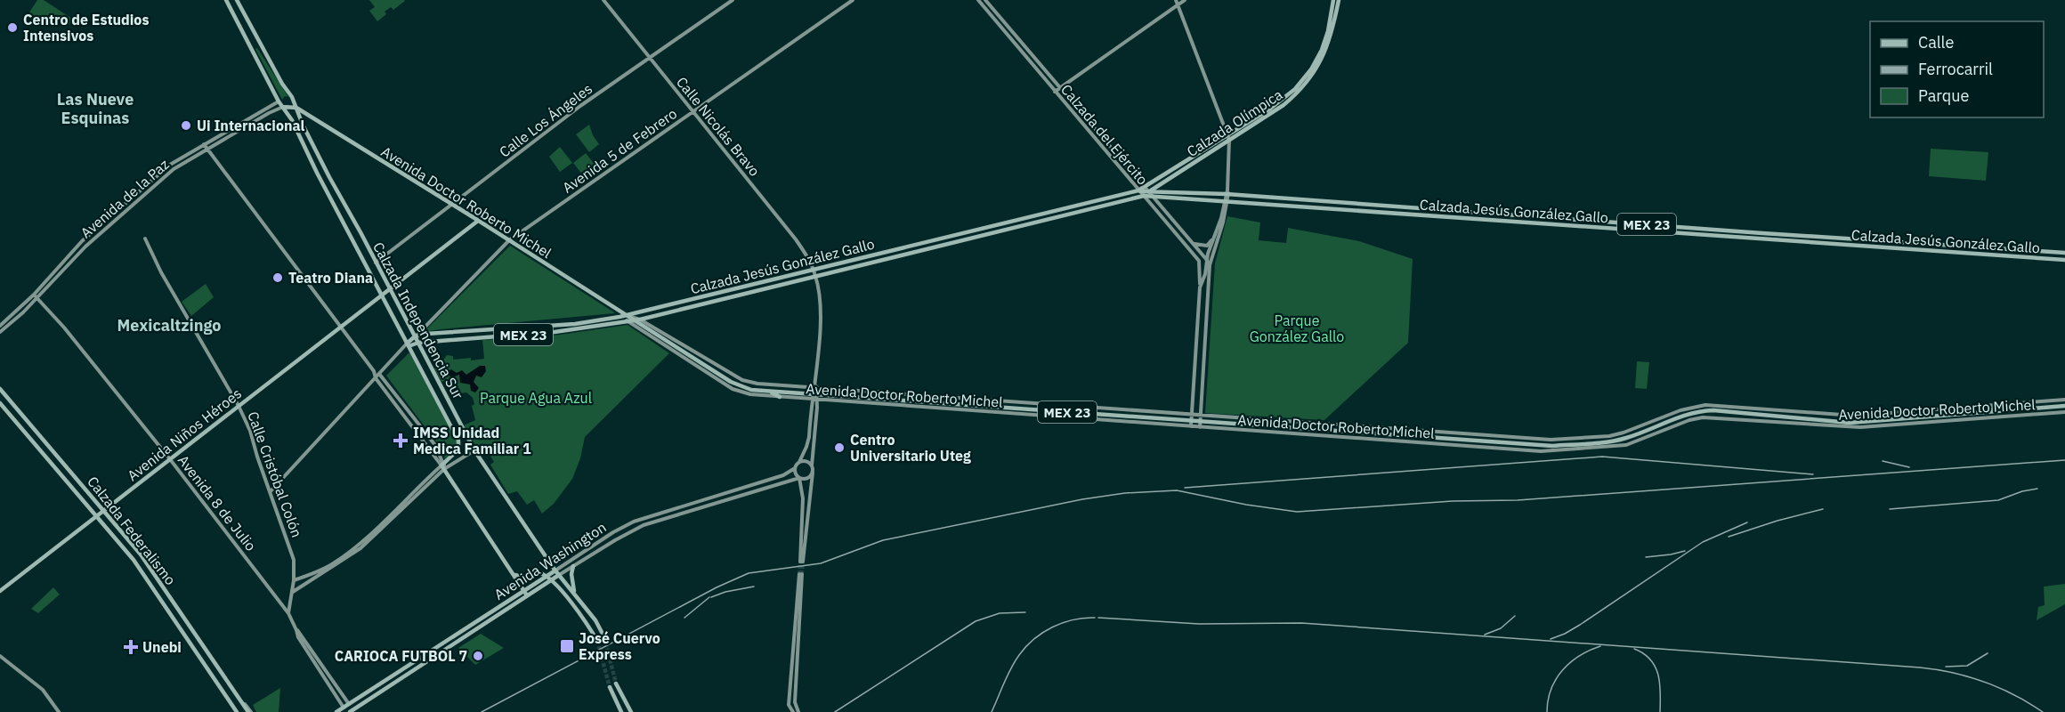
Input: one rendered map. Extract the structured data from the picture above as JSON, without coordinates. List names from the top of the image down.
{
  "streets": {
    "main road": [
      "Calle Los Ángeles",
      "Calzada Olímpica",
      "Calle Nicolás Bravo",
      "Calzada del Ejército",
      "Avenida 5 de Febrero",
      "Avenida de la Paz",
      "Avenida Doctor Roberto Michel",
      "Calzada Jesús González Gallo",
      "MEX 23",
      "Calzada Independencia Sur",
      "Avenida Niños Héroes",
      "Calle Cristóbal Colón",
      "Avenida 8 de Julio",
      "Calzada Federalismo",
      "Avenida Washington"
    ]
  },
  "crossings": [
    ["Calle Los Ángeles", "Calle Nicolás Bravo"],
    ["Calle Los Ángeles", "Avenida Doctor Roberto Michel"],
    ["Calle Los Ángeles", "Calzada Independencia Sur"],
    ["Calzada Olímpica", "Calzada del Ejército"],
    ["Calzada Olímpica", "Calzada Jesús González Gallo"],
    ["Calzada Olímpica", "MEX 23"],
    ["Calle Nicolás Bravo", "Avenida 5 de Febrero"],
    ["Calle Nicolás Bravo", "Avenida Doctor Roberto Michel"],
    ["Calle Nicolás Bravo", "Calzada Jesús González Gallo"],
    ["Calzada del Ejército", "Calzada Jesús González Gallo"],
    ["Calzada del Ejército", "MEX 23"],
    ["Avenida 5 de Febrero", "Avenida Doctor Roberto Michel"],
    ["Avenida 5 de Febrero", "Calzada Jesús González Gallo"],
    ["Avenida 5 de Febrero", "Calzada Independencia Sur"],
    ["Avenida de la Paz", "Calzada Independencia Sur"],
    ["Avenida de la Paz", "Avenida 8 de Julio"],
    ["Avenida Doctor Roberto Michel", "Calzada Jesús González Gallo"],
    ["Avenida Doctor Roberto Michel", "MEX 23"],
    ["Avenida Doctor Roberto Michel", "Calzada Independencia Sur"],
    ["Avenida Doctor Roberto Michel", "Avenida Niños Héroes"],
    ["Calzada Jesús González Gallo", "MEX 23"],
    ["Calzada Jesús González Gallo", "Calzada Independencia Sur"],
    ["MEX 23", "Calzada Independencia Sur"],
    ["Calzada Independencia Sur", "Avenida Niños Héroes"],
    ["Calzada Independencia Sur", "Avenida Washington"],
    ["Avenida Niños Héroes", "Calle Cristóbal Colón"],
    ["Avenida Niños Héroes", "Avenida 8 de Julio"],
    ["Avenida Niños Héroes", "Calzada Federalismo"],
    ["Calle Cristóbal Colón", "Avenida 8 de Julio"],
    ["Avenida 8 de Julio", "Avenida Washington"]
  ],
  "districts": ["Las Nueve Esquinas", "Mexicaltzingo"],
  "parks": ["Parque González Gallo", "Parque Agua Azul"],
  "places": {
    "other": [
      "Centro de Estudios Intensivos",
      "Ui Internacional",
      "Teatro Diana",
      "Centro Universitario Uteg",
      "CARIOCA FUTBOL 7"
    ],
    "health": ["IMSS Unidad Medica Familiar 1", "Unebi"],
    "transit": ["José Cuervo Express"]
  },
  "legend": ["Calle", "Ferrocarril", "Parque"]
}
